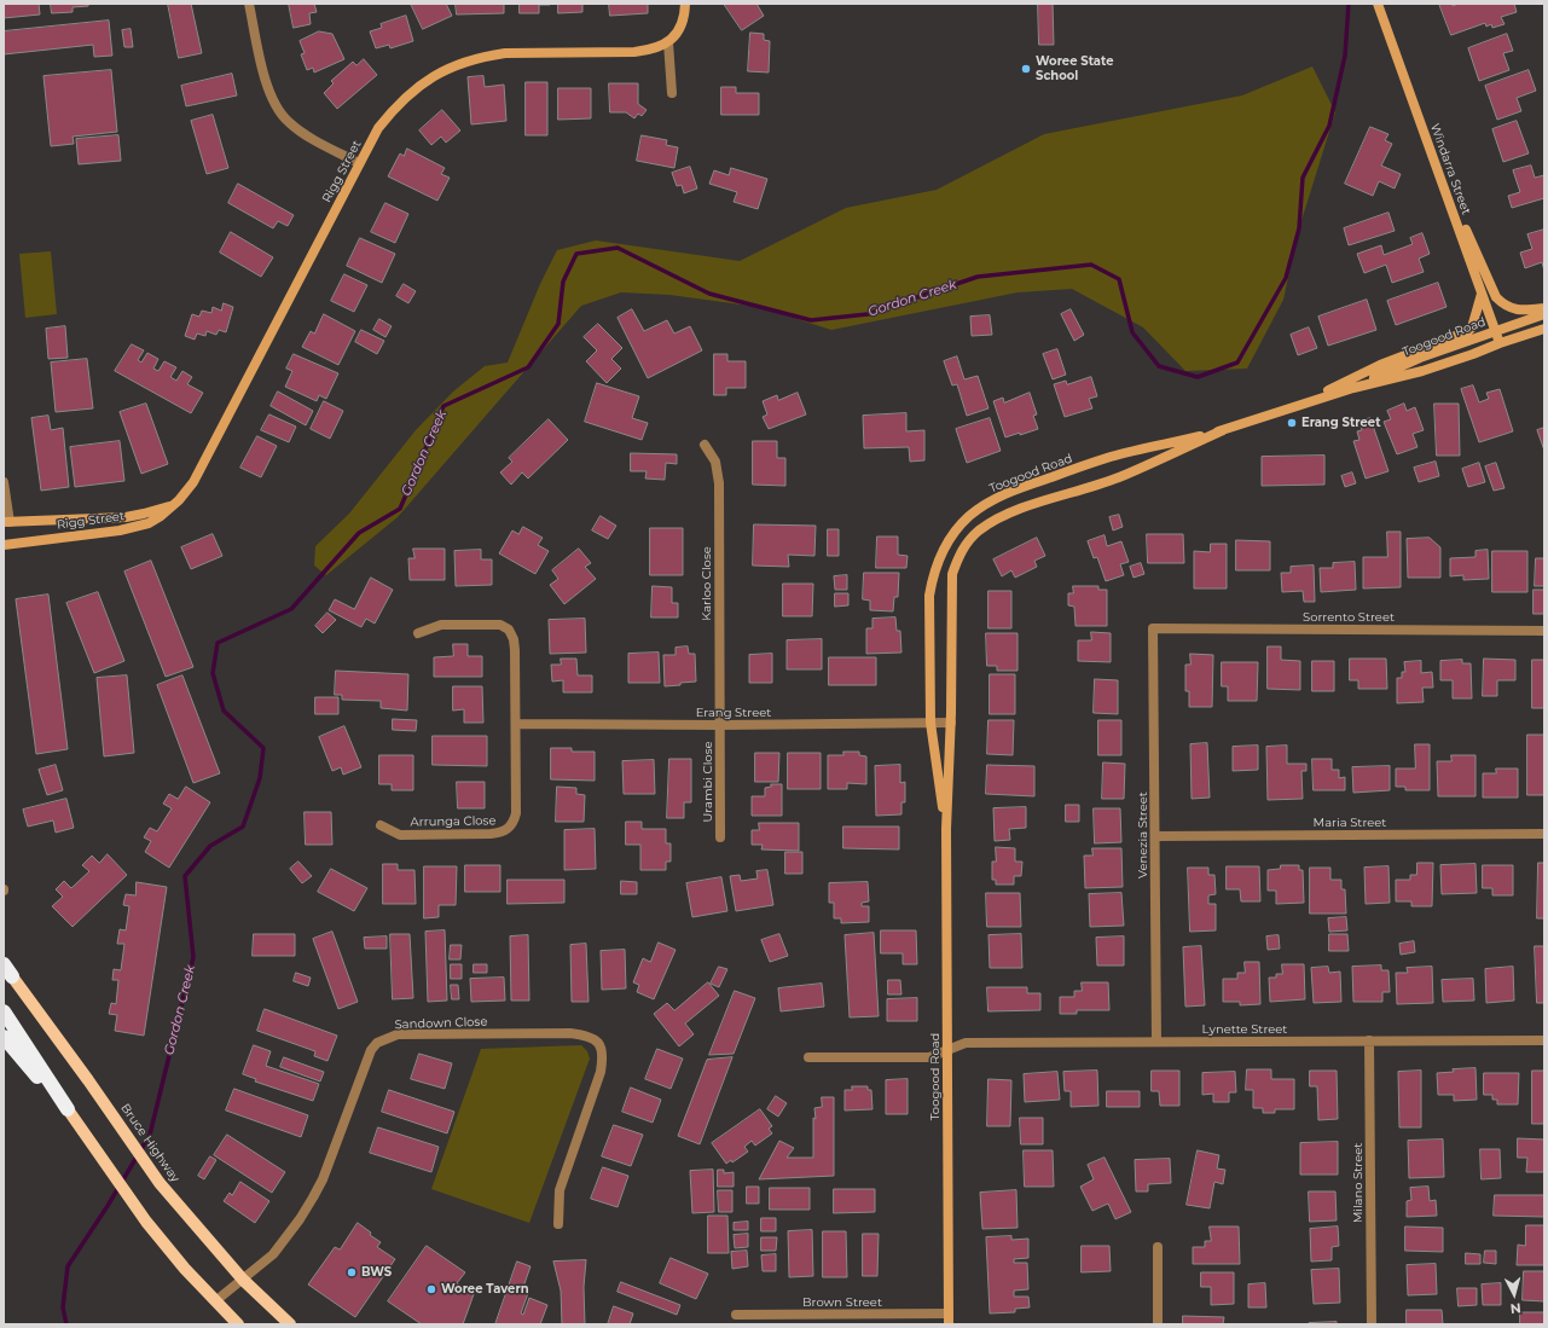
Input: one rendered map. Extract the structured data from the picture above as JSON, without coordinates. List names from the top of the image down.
{
  "streets": {
    "main road": ["Bruce Highway"],
    "street": [
      "Windarra Street",
      "Rigg Street",
      "Toogood Road",
      "Karloo Close",
      "Sorrento Street",
      "Erang Street",
      "Urambi Close",
      "Arrunga Close",
      "Maria Street",
      "Venezia Street",
      "Sandown Close",
      "Lynette Street",
      "Milano Street",
      "Brown Street"
    ]
  },
  "crossings": [
    ["Windarra Street", "Toogood Road"],
    ["Toogood Road", "Erang Street"],
    ["Toogood Road", "Lynette Street"],
    ["Toogood Road", "Brown Street"],
    ["Karloo Close", "Erang Street"],
    ["Karloo Close", "Urambi Close"],
    ["Sorrento Street", "Venezia Street"],
    ["Erang Street", "Urambi Close"],
    ["Erang Street", "Arrunga Close"],
    ["Maria Street", "Venezia Street"],
    ["Venezia Street", "Lynette Street"],
    ["Sandown Close", "Bruce Highway"],
    ["Lynette Street", "Milano Street"]
  ],
  "water": ["Gordon Creek"],
  "places": [
    "Woree State School",
    "Erang Street",
    "BWS",
    "Woree Tavern"
  ],
  "north": "bottom"
}
